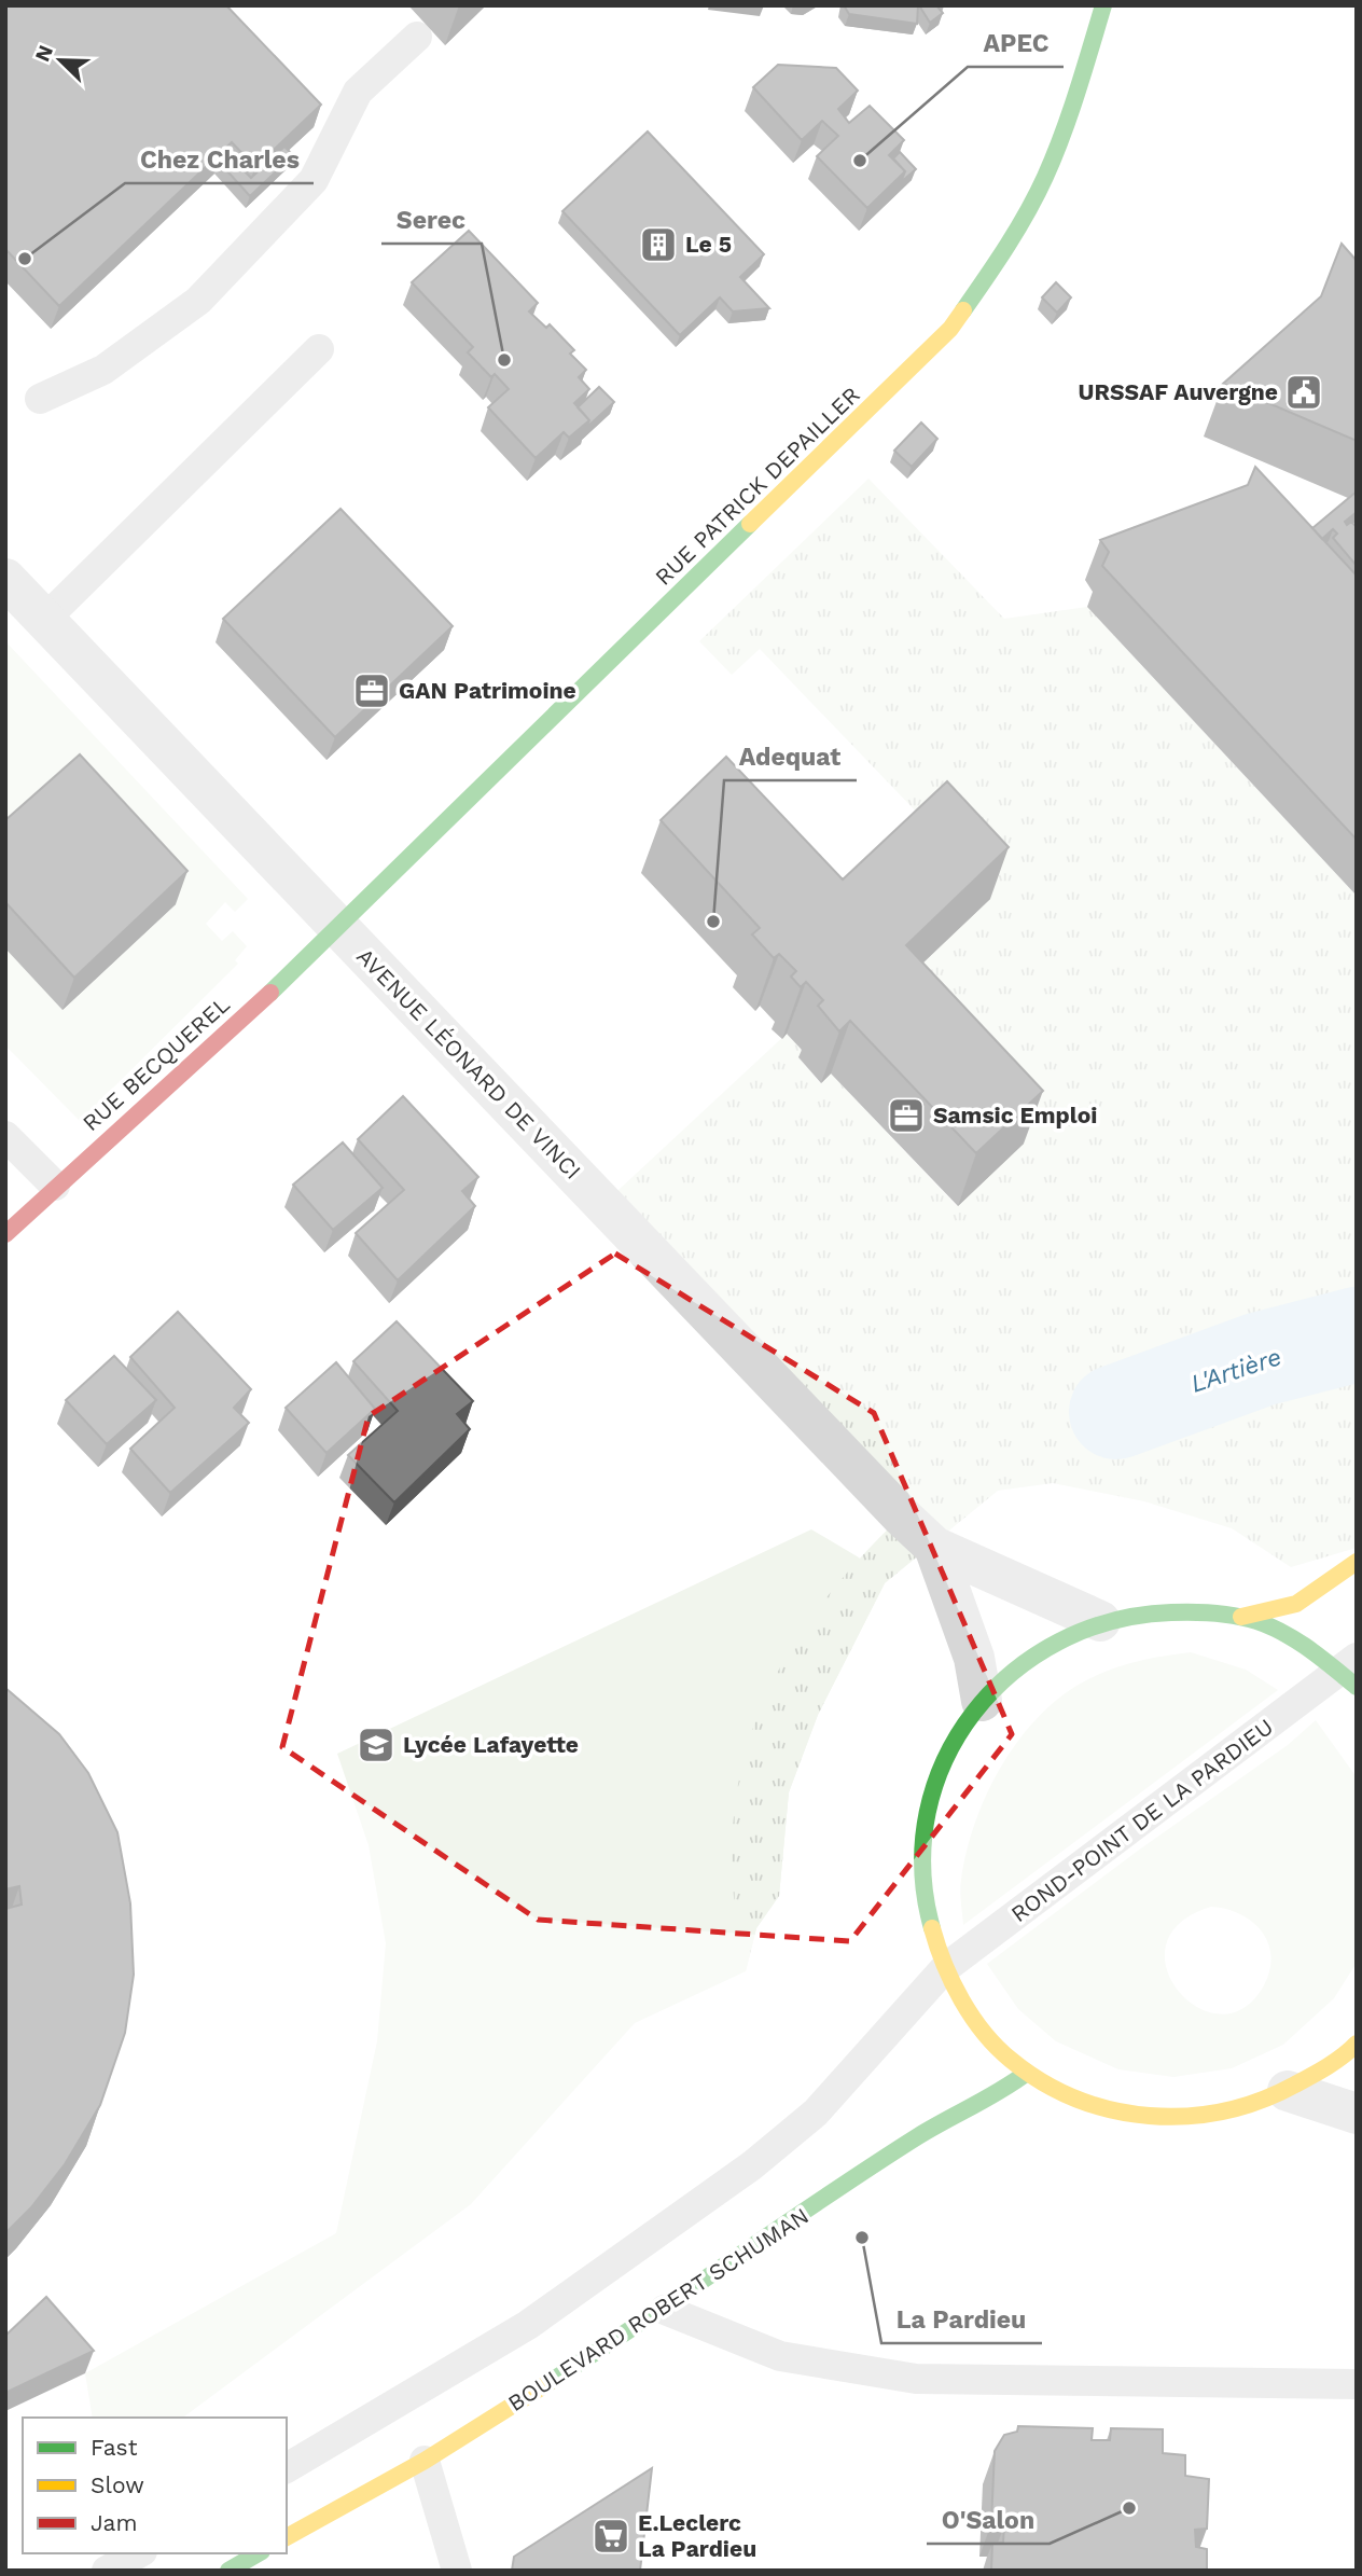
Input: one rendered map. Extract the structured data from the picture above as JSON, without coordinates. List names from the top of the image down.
{
  "streets": {
    "main road": [
      "RUE PATRICK DEPAILLER",
      "RUE BECQUEREL",
      "ROND-POINT DE LA PARDIEU",
      "BOULEVARD ROBERT SCHUMAN"
    ],
    "street": ["AVENUE LÉONARD DE VINCI"]
  },
  "crossings": [
    ["RUE PATRICK DEPAILLER", "RUE BECQUEREL"],
    ["RUE PATRICK DEPAILLER", "AVENUE LÉONARD DE VINCI"],
    ["RUE BECQUEREL", "AVENUE LÉONARD DE VINCI"],
    ["AVENUE LÉONARD DE VINCI", "ROND-POINT DE LA PARDIEU"],
    ["ROND-POINT DE LA PARDIEU", "BOULEVARD ROBERT SCHUMAN"]
  ],
  "water": ["L'Artière"],
  "places": {
    "other": [
      "APEC",
      "Chez Charles",
      "Serec",
      "Adequat",
      "La Pardieu",
      "O'Salon"
    ],
    "building": ["Le 5"],
    "public building": ["URSSAF Auvergne"],
    "office": ["GAN Patrimoine", "Samsic Emploi"],
    "school or university": ["Lycée Lafayette"],
    "supermarket": ["E.Leclerc La Pardieu"]
  },
  "legend": ["Fast", "Slow", "Jam"],
  "north": "top left"
}
